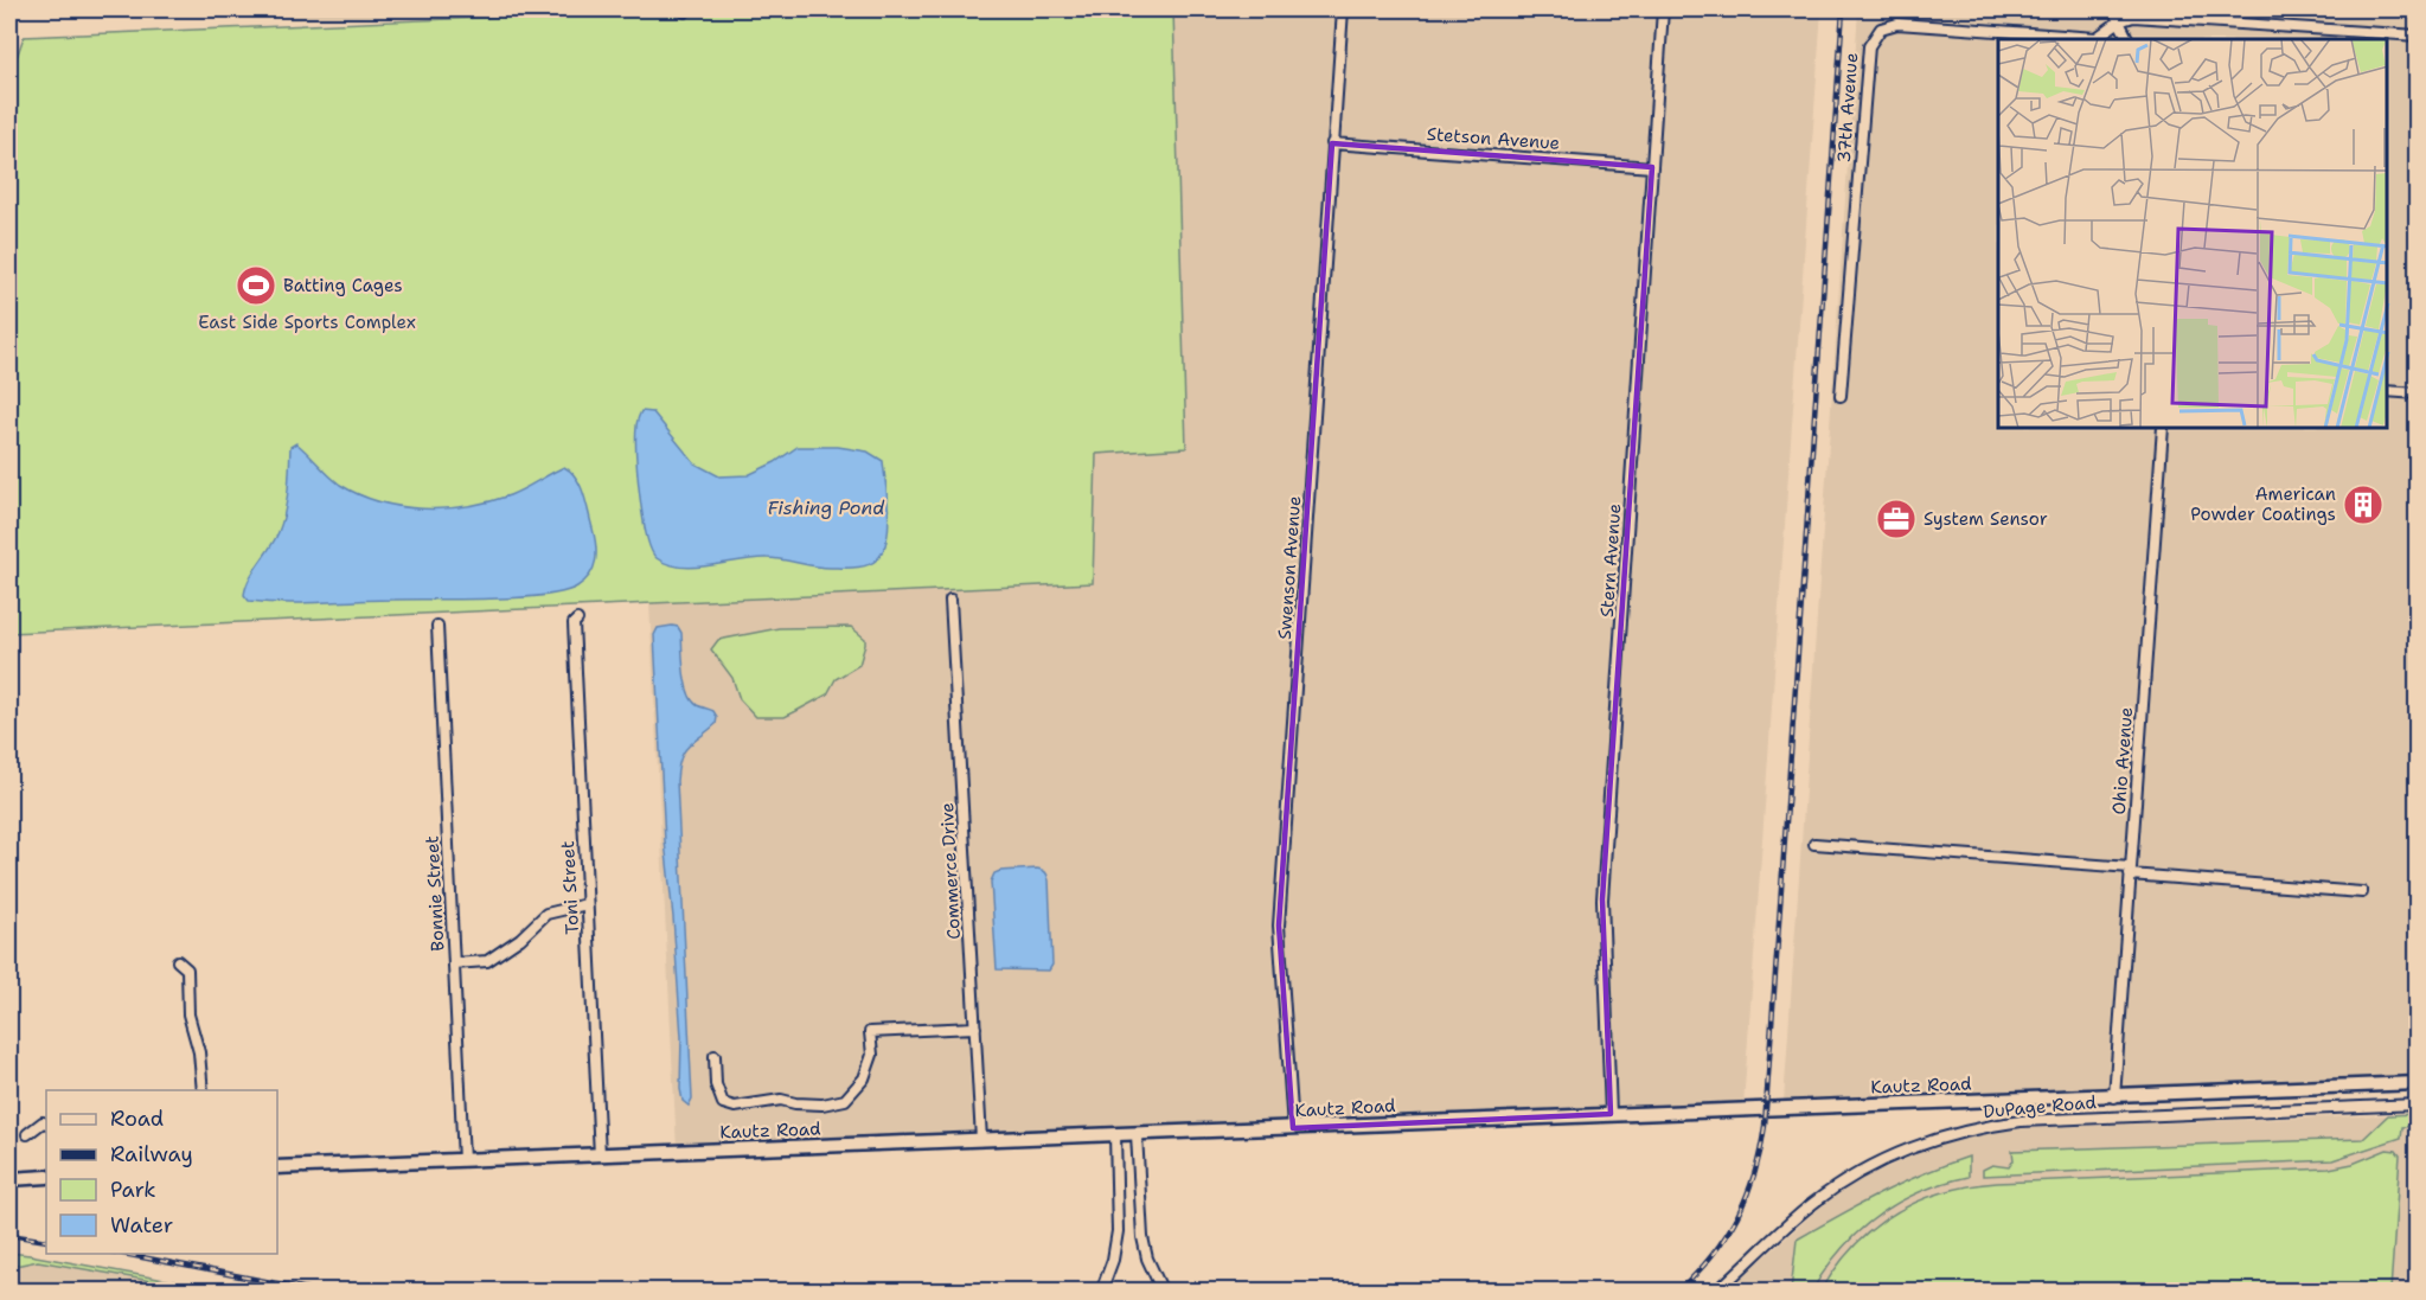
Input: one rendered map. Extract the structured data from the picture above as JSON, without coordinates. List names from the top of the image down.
{
  "streets": {
    "street": [
      "37th Avenue",
      "Stetson Avenue",
      "Stern Avenue",
      "Swenson Avenue",
      "Ohio Avenue",
      "Commerce Drive",
      "Toni Street",
      "Bonnie Street",
      "Kautz Road",
      "DuPage Road"
    ]
  },
  "crossings": [
    ["Stetson Avenue", "Stern Avenue"],
    ["Stetson Avenue", "Swenson Avenue"],
    ["Stern Avenue", "Kautz Road"],
    ["Swenson Avenue", "Kautz Road"],
    ["Ohio Avenue", "Kautz Road"],
    ["Commerce Drive", "Kautz Road"],
    ["Toni Street", "Kautz Road"],
    ["Bonnie Street", "Kautz Road"]
  ],
  "water": ["Fishing Pond"],
  "parks": ["East Side Sports Complex"],
  "places": {
    "sports": ["Batting Cages"],
    "building": ["American Powder Coatings"],
    "office": ["System Sensor"]
  },
  "legend": [
    "Road",
    "Railway",
    "Park",
    "Water"
  ]
}
